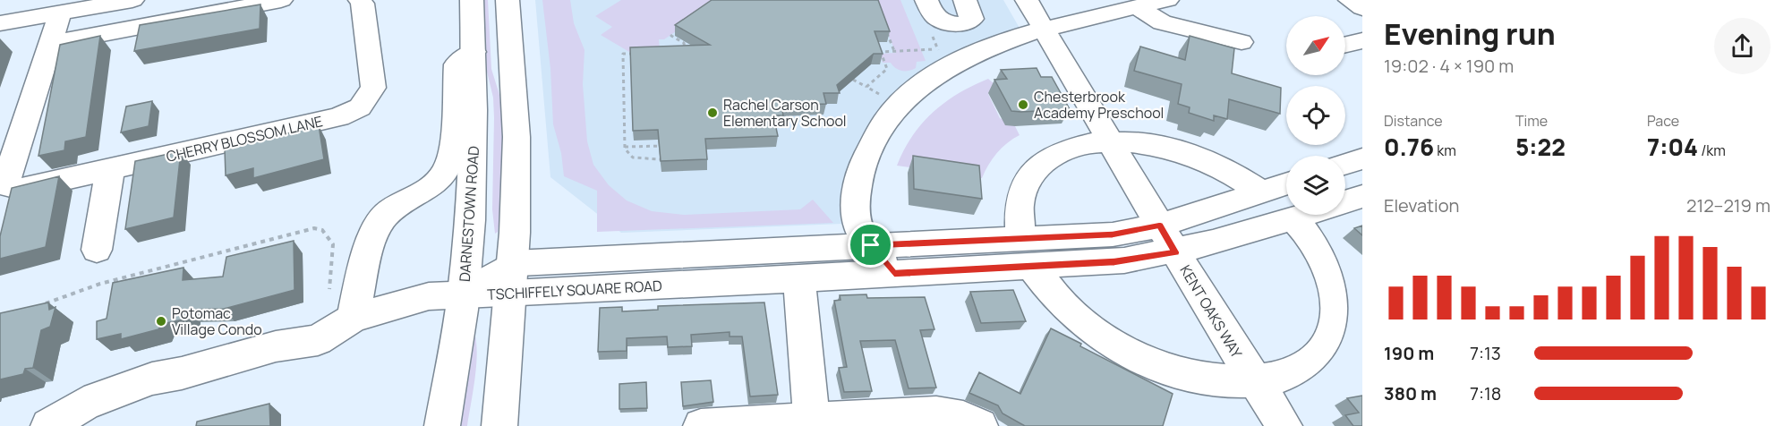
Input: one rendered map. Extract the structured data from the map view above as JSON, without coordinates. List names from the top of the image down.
{
  "streets": {
    "street": [
      "CHERRY BLOSSOM LANE",
      "DARNESTOWN ROAD",
      "TSCHIFFELY SQUARE ROAD",
      "KENT OAKS WAY"
    ]
  },
  "crossings": [
    ["DARNESTOWN ROAD", "TSCHIFFELY SQUARE ROAD"],
    ["TSCHIFFELY SQUARE ROAD", "KENT OAKS WAY"]
  ],
  "places": ["Chesterbrook Academy Preschool", "Rachel Carson Elementary School", "Potomac Village Condo"],
  "north": "top right",
  "page": {
    "heading": ["Evening run", "19:02 · 4 × 190 m"],
    "stats": [
      ["Distance", "0.76 km"],
      ["Time", "5:22"],
      ["Pace", "7:04 /km"]
    ],
    "chart": ["Elevation", "212–219 m"],
    "list": [
      {
        "name": "190 m",
        "note": "7:13"
      },
      {
        "name": "380 m",
        "note": "7:18"
      }
    ]
  }
}
